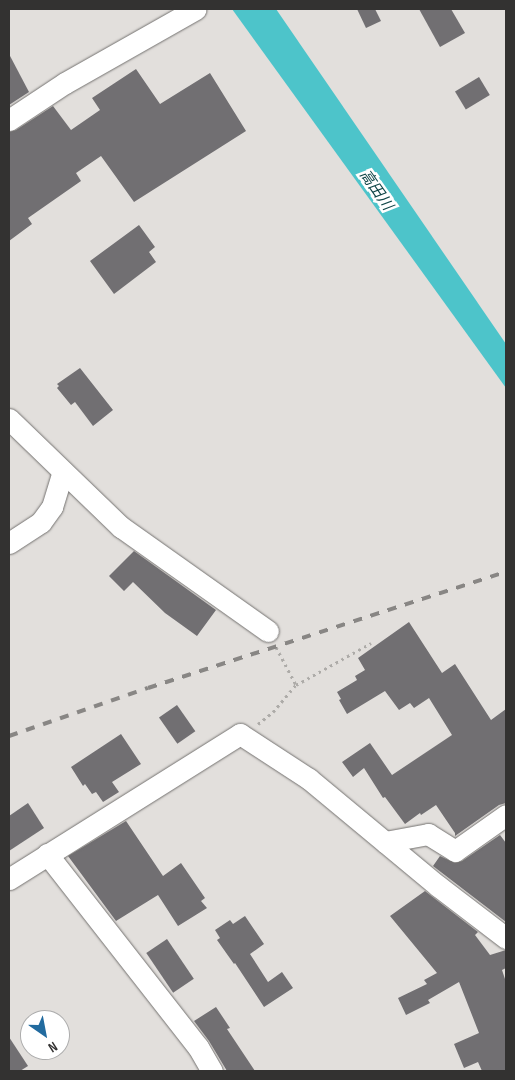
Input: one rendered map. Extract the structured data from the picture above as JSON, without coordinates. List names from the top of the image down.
{
  "water": ["高田川"],
  "north": "bottom right"
}
